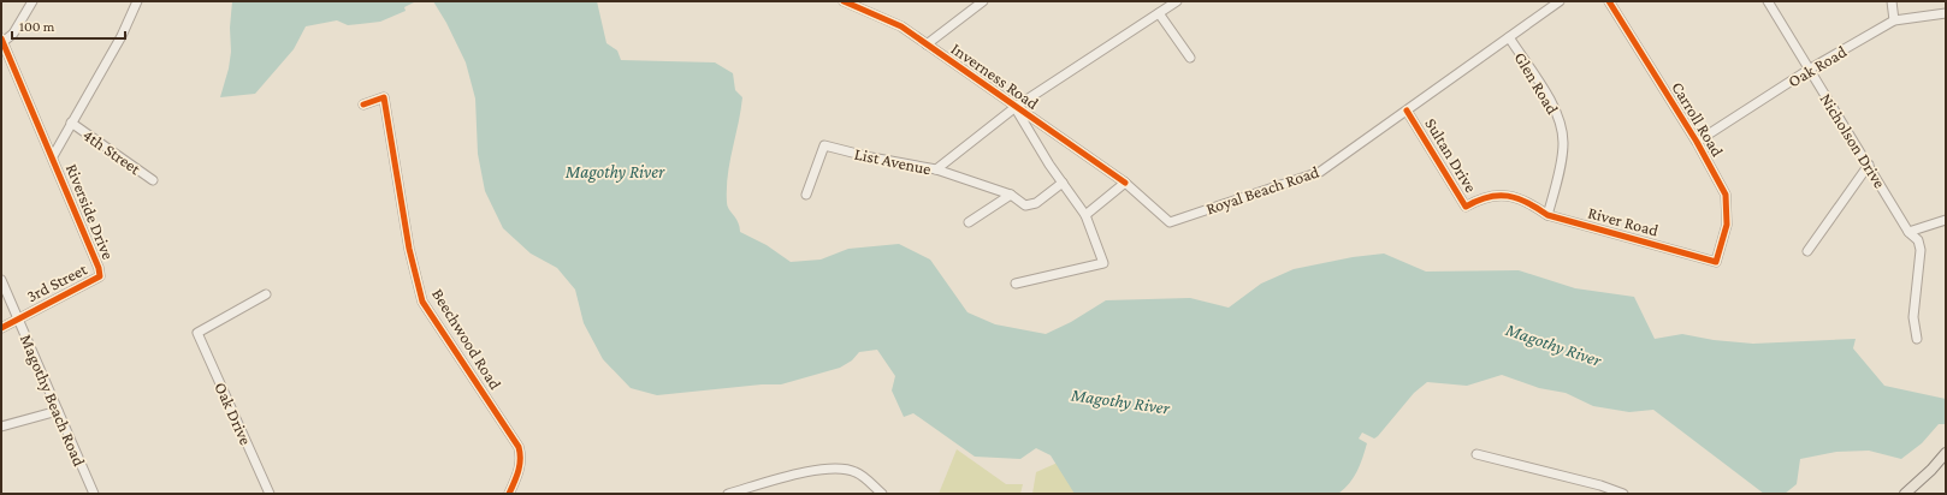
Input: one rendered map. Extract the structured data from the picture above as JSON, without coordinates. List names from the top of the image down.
{
  "streets": {
    "street": [
      "Oak Road",
      "Inverness Road",
      "Glen Road",
      "Carroll Road",
      "Nicholson Drive",
      "4th Street",
      "Sultan Drive",
      "List Avenue",
      "Royal Beach Road",
      "Riverside Drive",
      "River Road",
      "3rd Street",
      "Beechwood Road",
      "Magothy Beach Road",
      "Oak Drive"
    ]
  },
  "crossings": [
    ["Oak Road", "Carroll Road"],
    ["Oak Road", "Nicholson Drive"],
    ["Inverness Road", "Royal Beach Road"],
    ["Glen Road", "Royal Beach Road"],
    ["Glen Road", "River Road"],
    ["Carroll Road", "River Road"],
    ["4th Street", "Riverside Drive"],
    ["Sultan Drive", "Royal Beach Road"],
    ["Sultan Drive", "River Road"],
    ["Riverside Drive", "3rd Street"],
    ["3rd Street", "Magothy Beach Road"]
  ],
  "water": ["Magothy River"],
  "scale_bar": "100 m"
}
